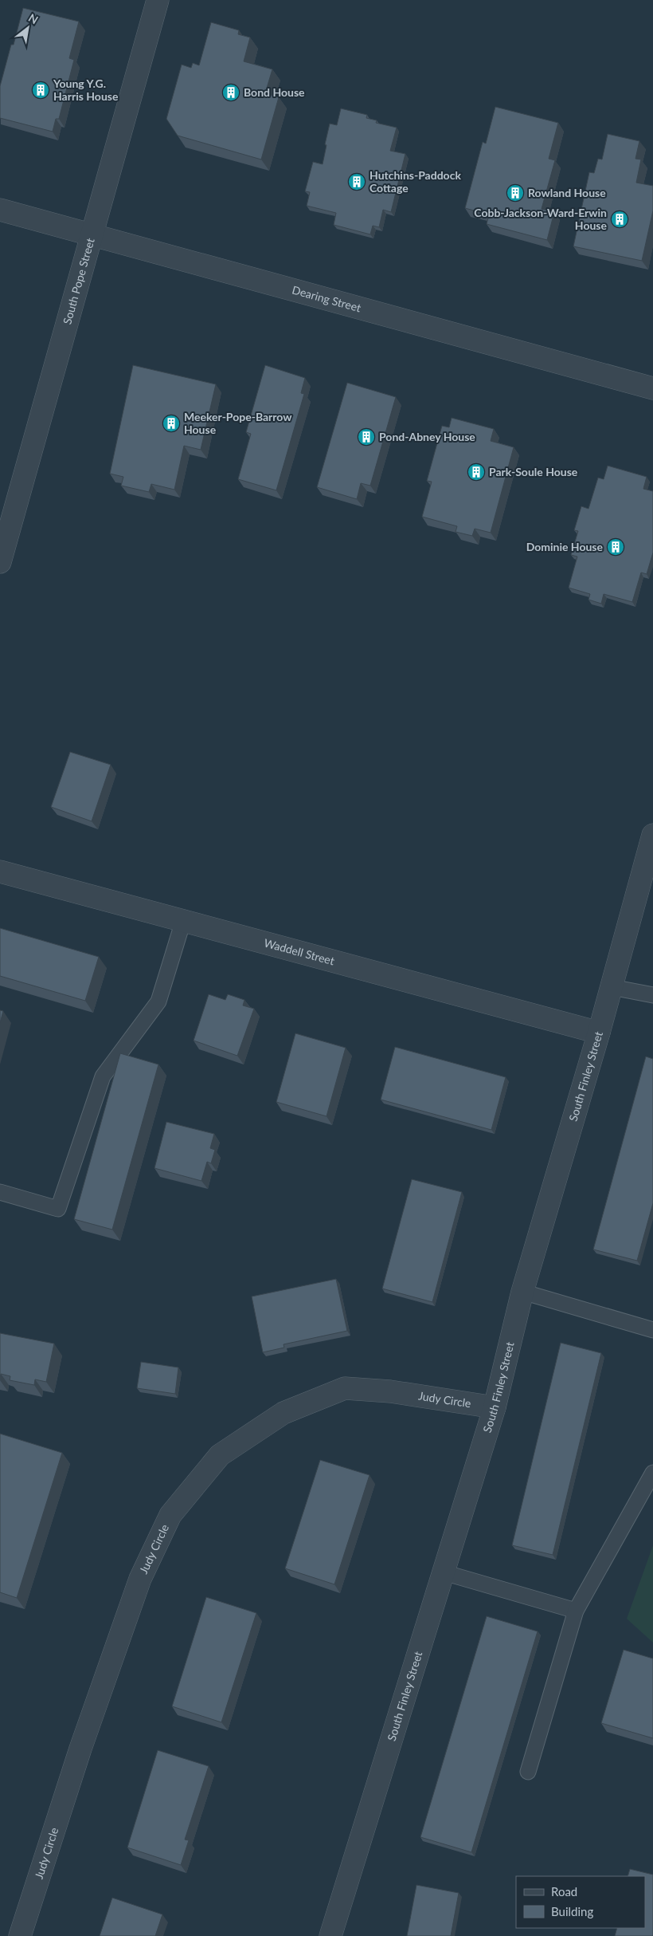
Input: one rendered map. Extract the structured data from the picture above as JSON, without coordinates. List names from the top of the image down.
{
  "streets": {
    "street": [
      "South Pope Street",
      "Dearing Street",
      "Waddell Street",
      "South Finley Street",
      "Judy Circle"
    ]
  },
  "crossings": [
    ["South Pope Street", "Dearing Street"],
    ["Waddell Street", "South Finley Street"],
    ["South Finley Street", "Judy Circle"]
  ],
  "places": {
    "building": [
      "Young Y.G. Harris House",
      "Bond House",
      "Hutchins-Paddock Cottage",
      "Rowland House",
      "Cobb-Jackson-Ward-Erwin House",
      "Meeker-Pope-Barrow House",
      "Pond-Abney House",
      "Park-Soule House",
      "Dominie House"
    ]
  },
  "legend": ["Road", "Building"],
  "north": "top right"
}
